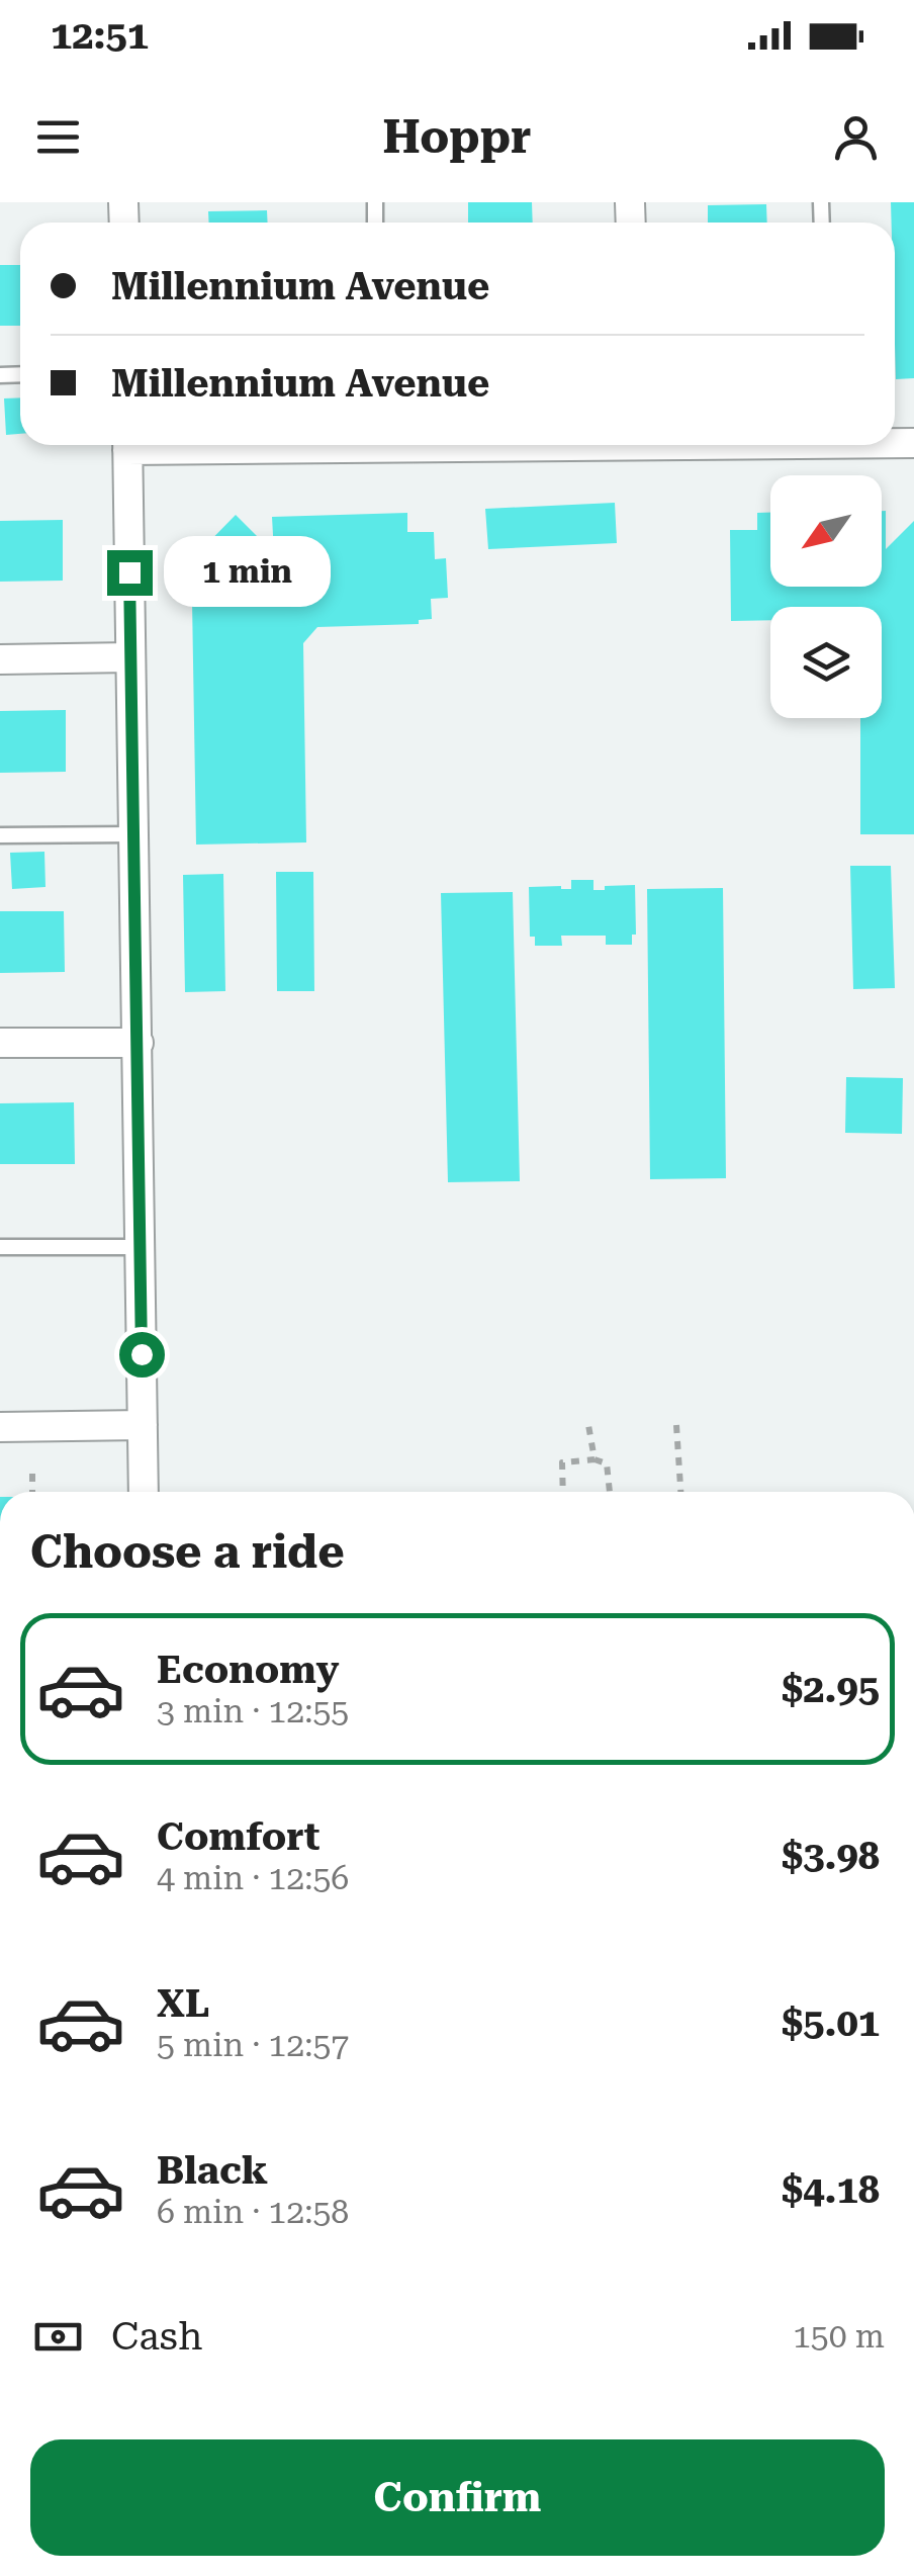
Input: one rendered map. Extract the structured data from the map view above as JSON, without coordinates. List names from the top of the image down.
{
  "north": "bottom left",
  "page": {
    "status": "12:51",
    "header": "Hoppr",
    "banner": ["Millennium Avenue", "Millennium Avenue"],
    "bubble": "1 min",
    "heading": "Choose a ride",
    "list": [
      {
        "name": "Economy",
        "note": "3 min · 12:55",
        "value": "$2.95"
      },
      {
        "name": "Comfort",
        "note": "4 min · 12:56",
        "value": "$3.98"
      },
      {
        "name": "XL",
        "note": "5 min · 12:57",
        "value": "$5.01"
      },
      {
        "name": "Black",
        "note": "6 min · 12:58",
        "value": "$4.18"
      }
    ],
    "pay": ["Cash", "150 m"],
    "buttons": "Confirm"
  }
}
